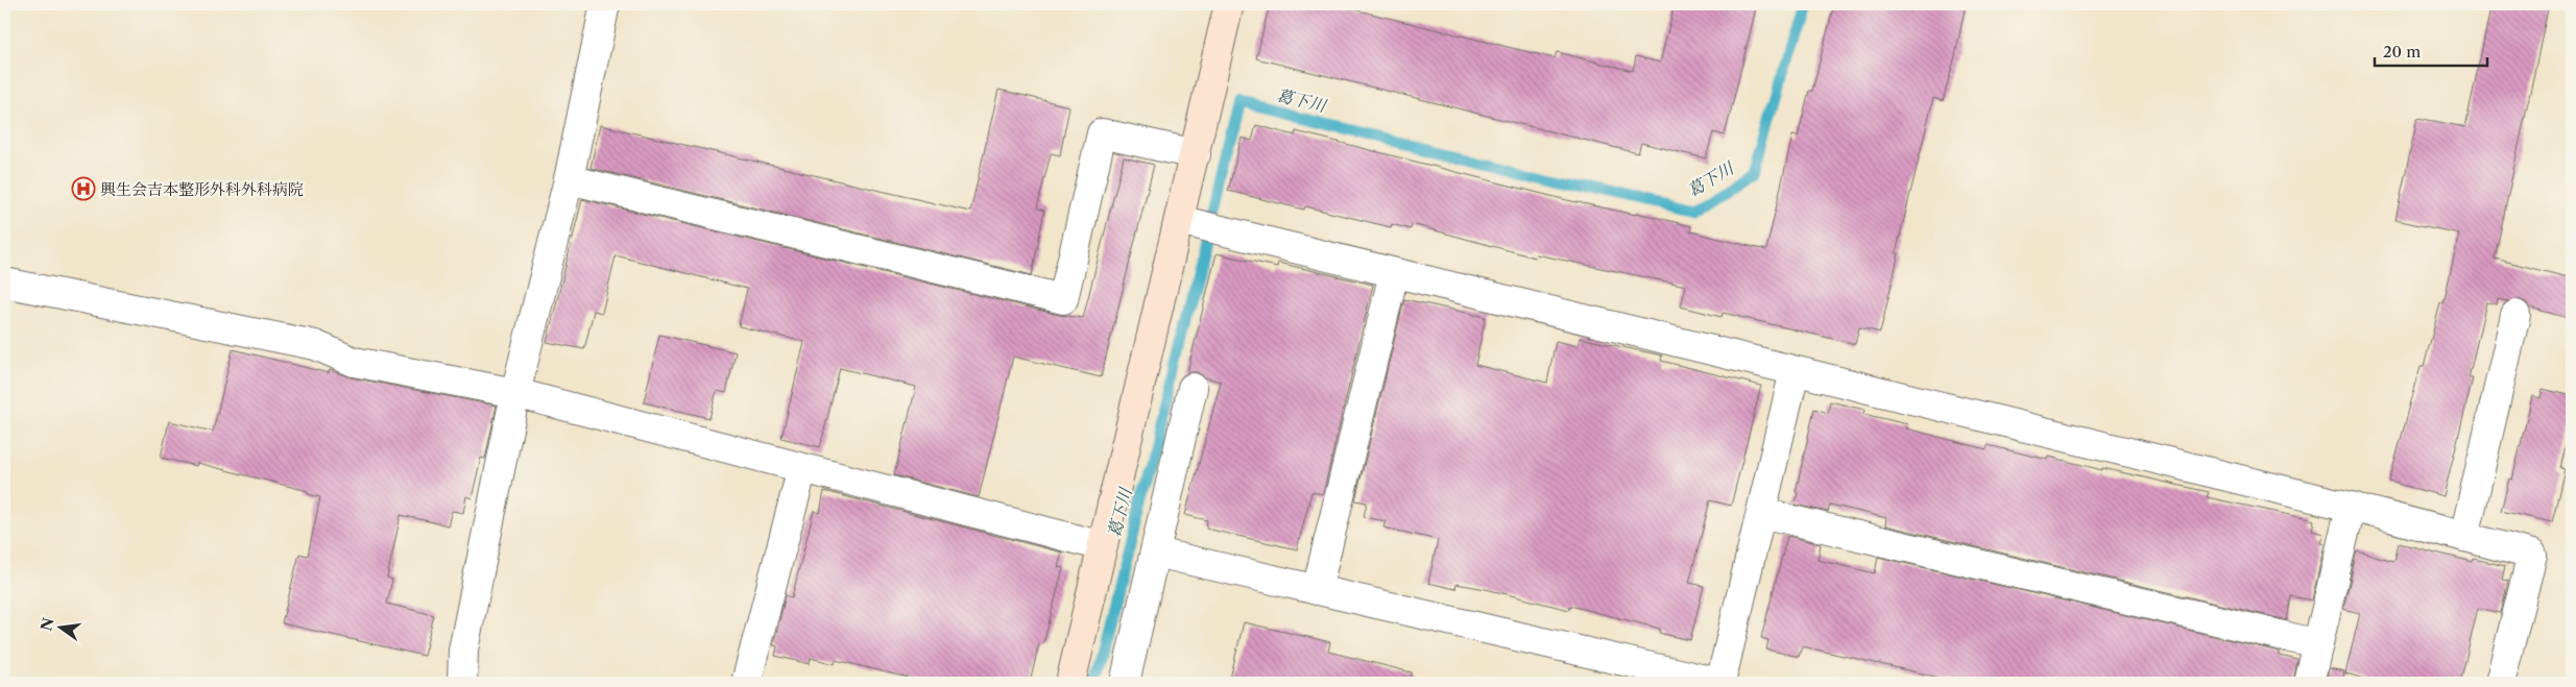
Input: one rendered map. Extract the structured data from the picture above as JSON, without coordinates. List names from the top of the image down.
{
  "water": ["葛下川"],
  "places": {
    "hospital": ["興生会吉本整形外科外科病院"]
  },
  "scale_bar": "20 m",
  "north": "left"
}
